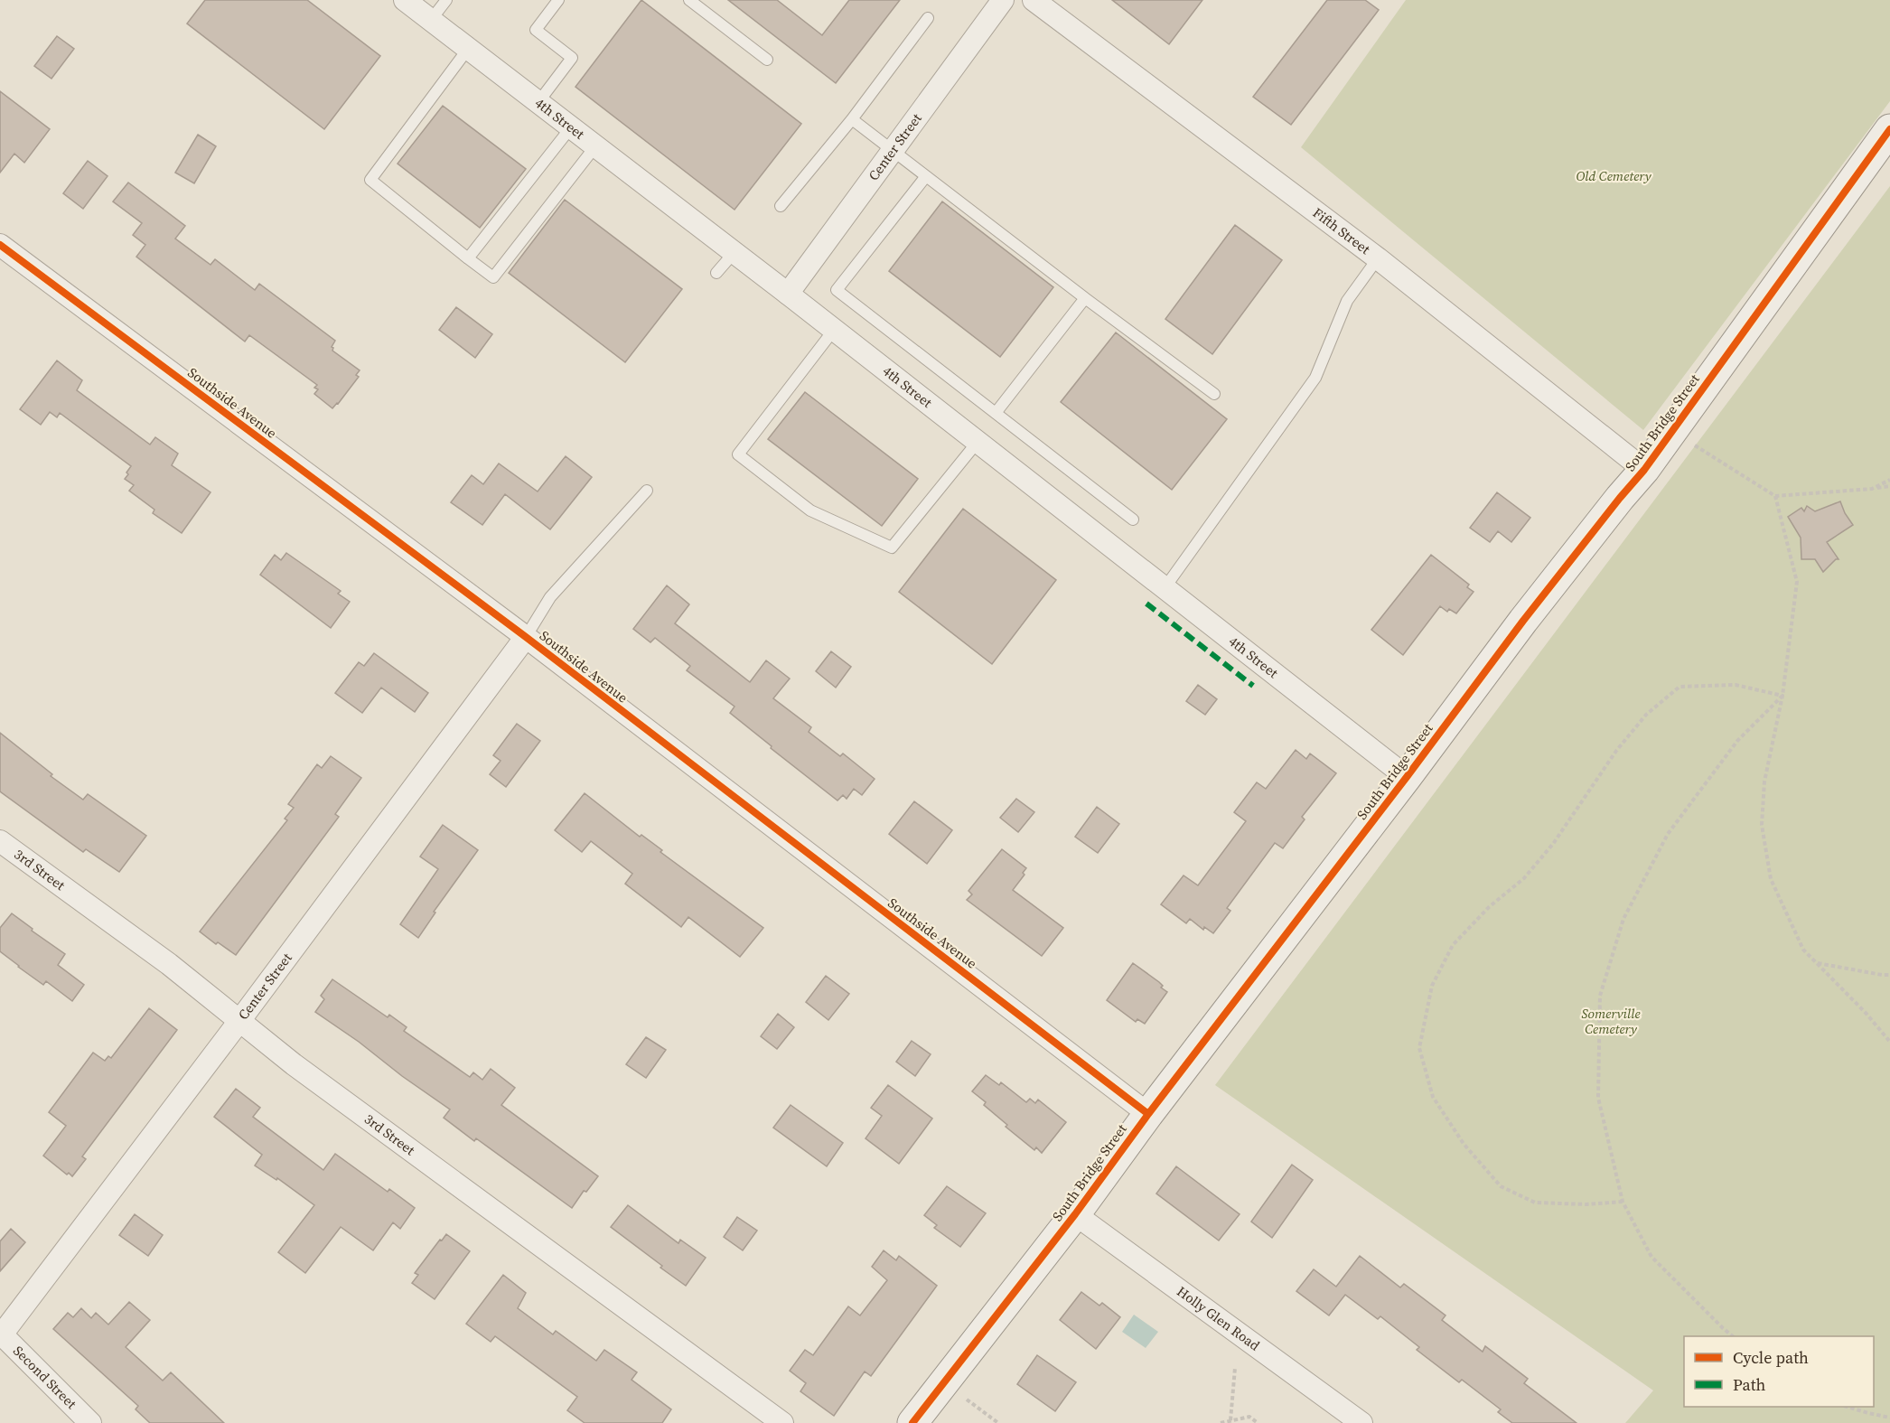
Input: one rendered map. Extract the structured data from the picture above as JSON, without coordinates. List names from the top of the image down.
{
  "streets": {
    "street": [
      "4th Street",
      "Center Street",
      "Fifth Street",
      "Southside Avenue",
      "South Bridge Street",
      "3rd Street",
      "Holly Glen Road",
      "Second Street"
    ]
  },
  "crossings": [
    ["4th Street", "Center Street"],
    ["4th Street", "South Bridge Street"],
    ["Center Street", "Southside Avenue"],
    ["Center Street", "3rd Street"],
    ["Center Street", "Second Street"],
    ["Fifth Street", "South Bridge Street"],
    ["Southside Avenue", "South Bridge Street"],
    ["South Bridge Street", "Holly Glen Road"]
  ],
  "parks": ["Old Cemetery", "Somerville Cemetery"],
  "legend": ["Cycle path", "Path"]
}
